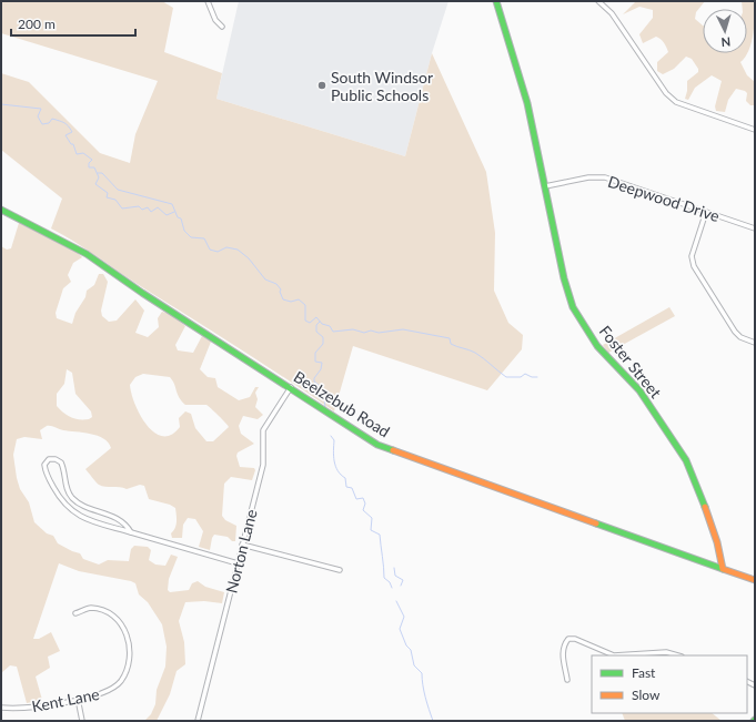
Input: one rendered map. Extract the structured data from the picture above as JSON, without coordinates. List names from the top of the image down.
{
  "streets": {
    "street": [
      "Deepwood Drive",
      "Foster Street",
      "Beelzebub Road",
      "Norton Lane",
      "Kent Lane"
    ]
  },
  "crossings": [
    ["Deepwood Drive", "Foster Street"],
    ["Foster Street", "Beelzebub Road"],
    ["Beelzebub Road", "Norton Lane"]
  ],
  "places": ["South Windsor Public Schools"],
  "legend": ["Fast", "Slow"],
  "scale_bar": "200 m",
  "north": "bottom"
}
